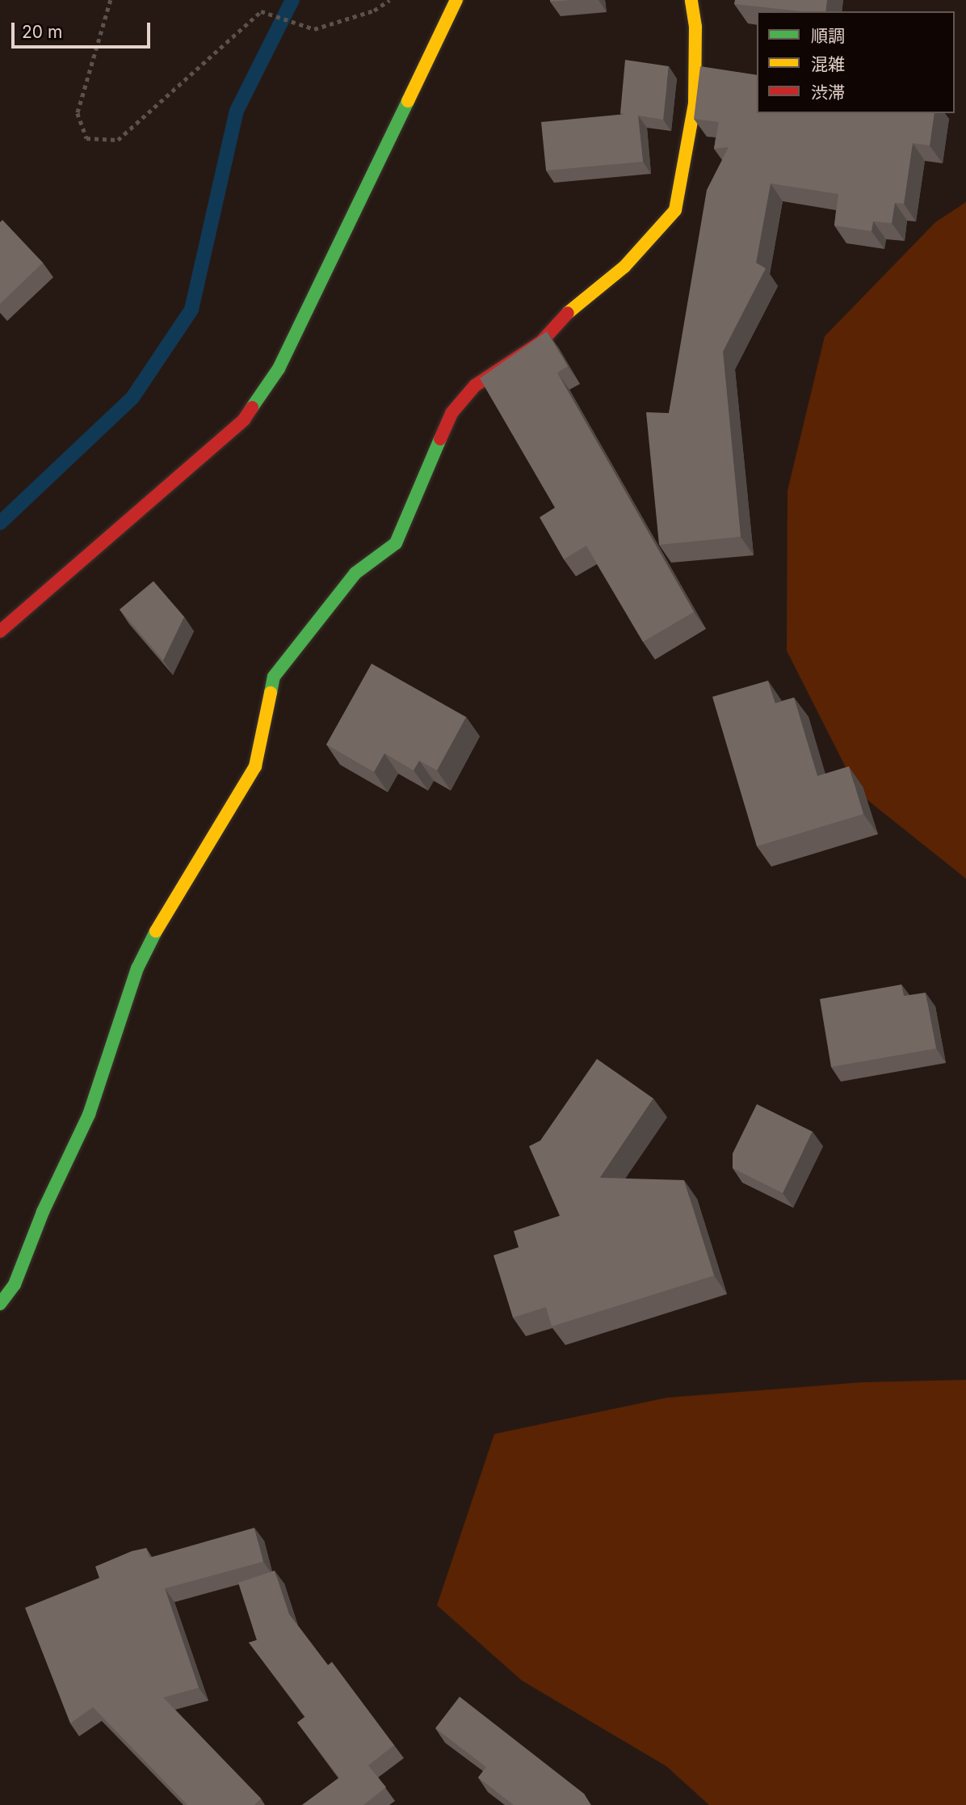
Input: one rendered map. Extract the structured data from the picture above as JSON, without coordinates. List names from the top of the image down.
{
  "legend": ["順調", "混雑", "渋滞"],
  "scale_bar": "20 m"
}
